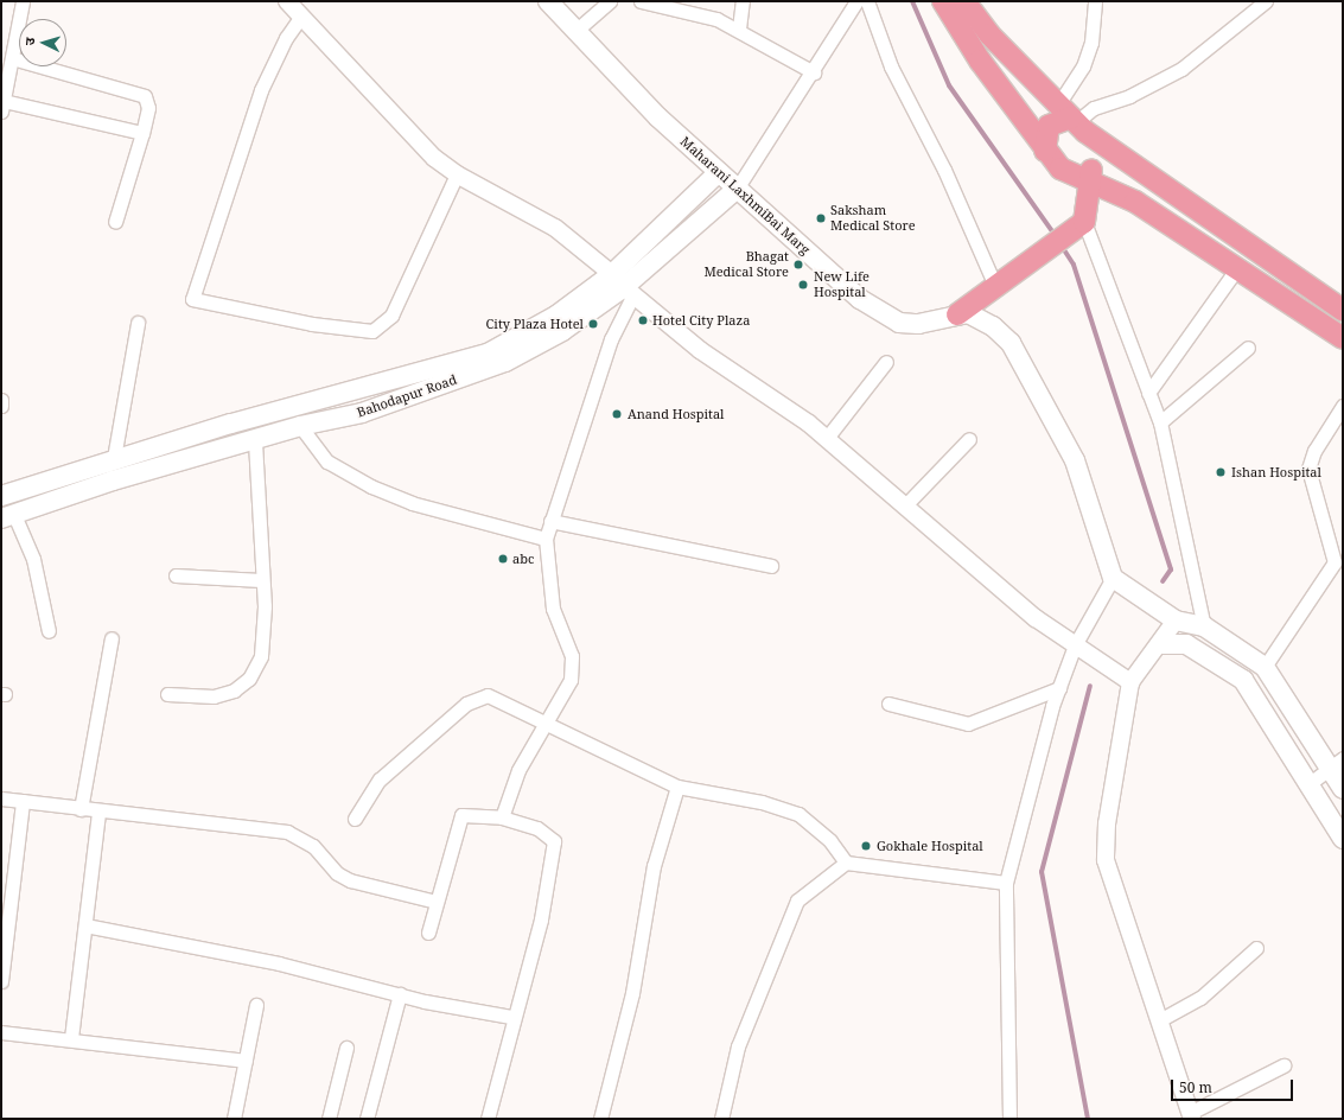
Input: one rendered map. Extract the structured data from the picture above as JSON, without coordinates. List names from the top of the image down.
{
  "streets": {
    "main road": ["Maharani LaxhmiBai Marg", "Bahodapur Road"]
  },
  "crossings": [
    ["Maharani LaxhmiBai Marg", "Bahodapur Road"]
  ],
  "places": [
    "Saksham Medical Store",
    "Bhagat Medical Store",
    "New Life Hospital",
    "Hotel City Plaza",
    "City Plaza Hotel",
    "Anand Hospital",
    "Ishan Hospital",
    "abc",
    "Gokhale Hospital"
  ],
  "scale_bar": "50 m",
  "north": "left"
}
